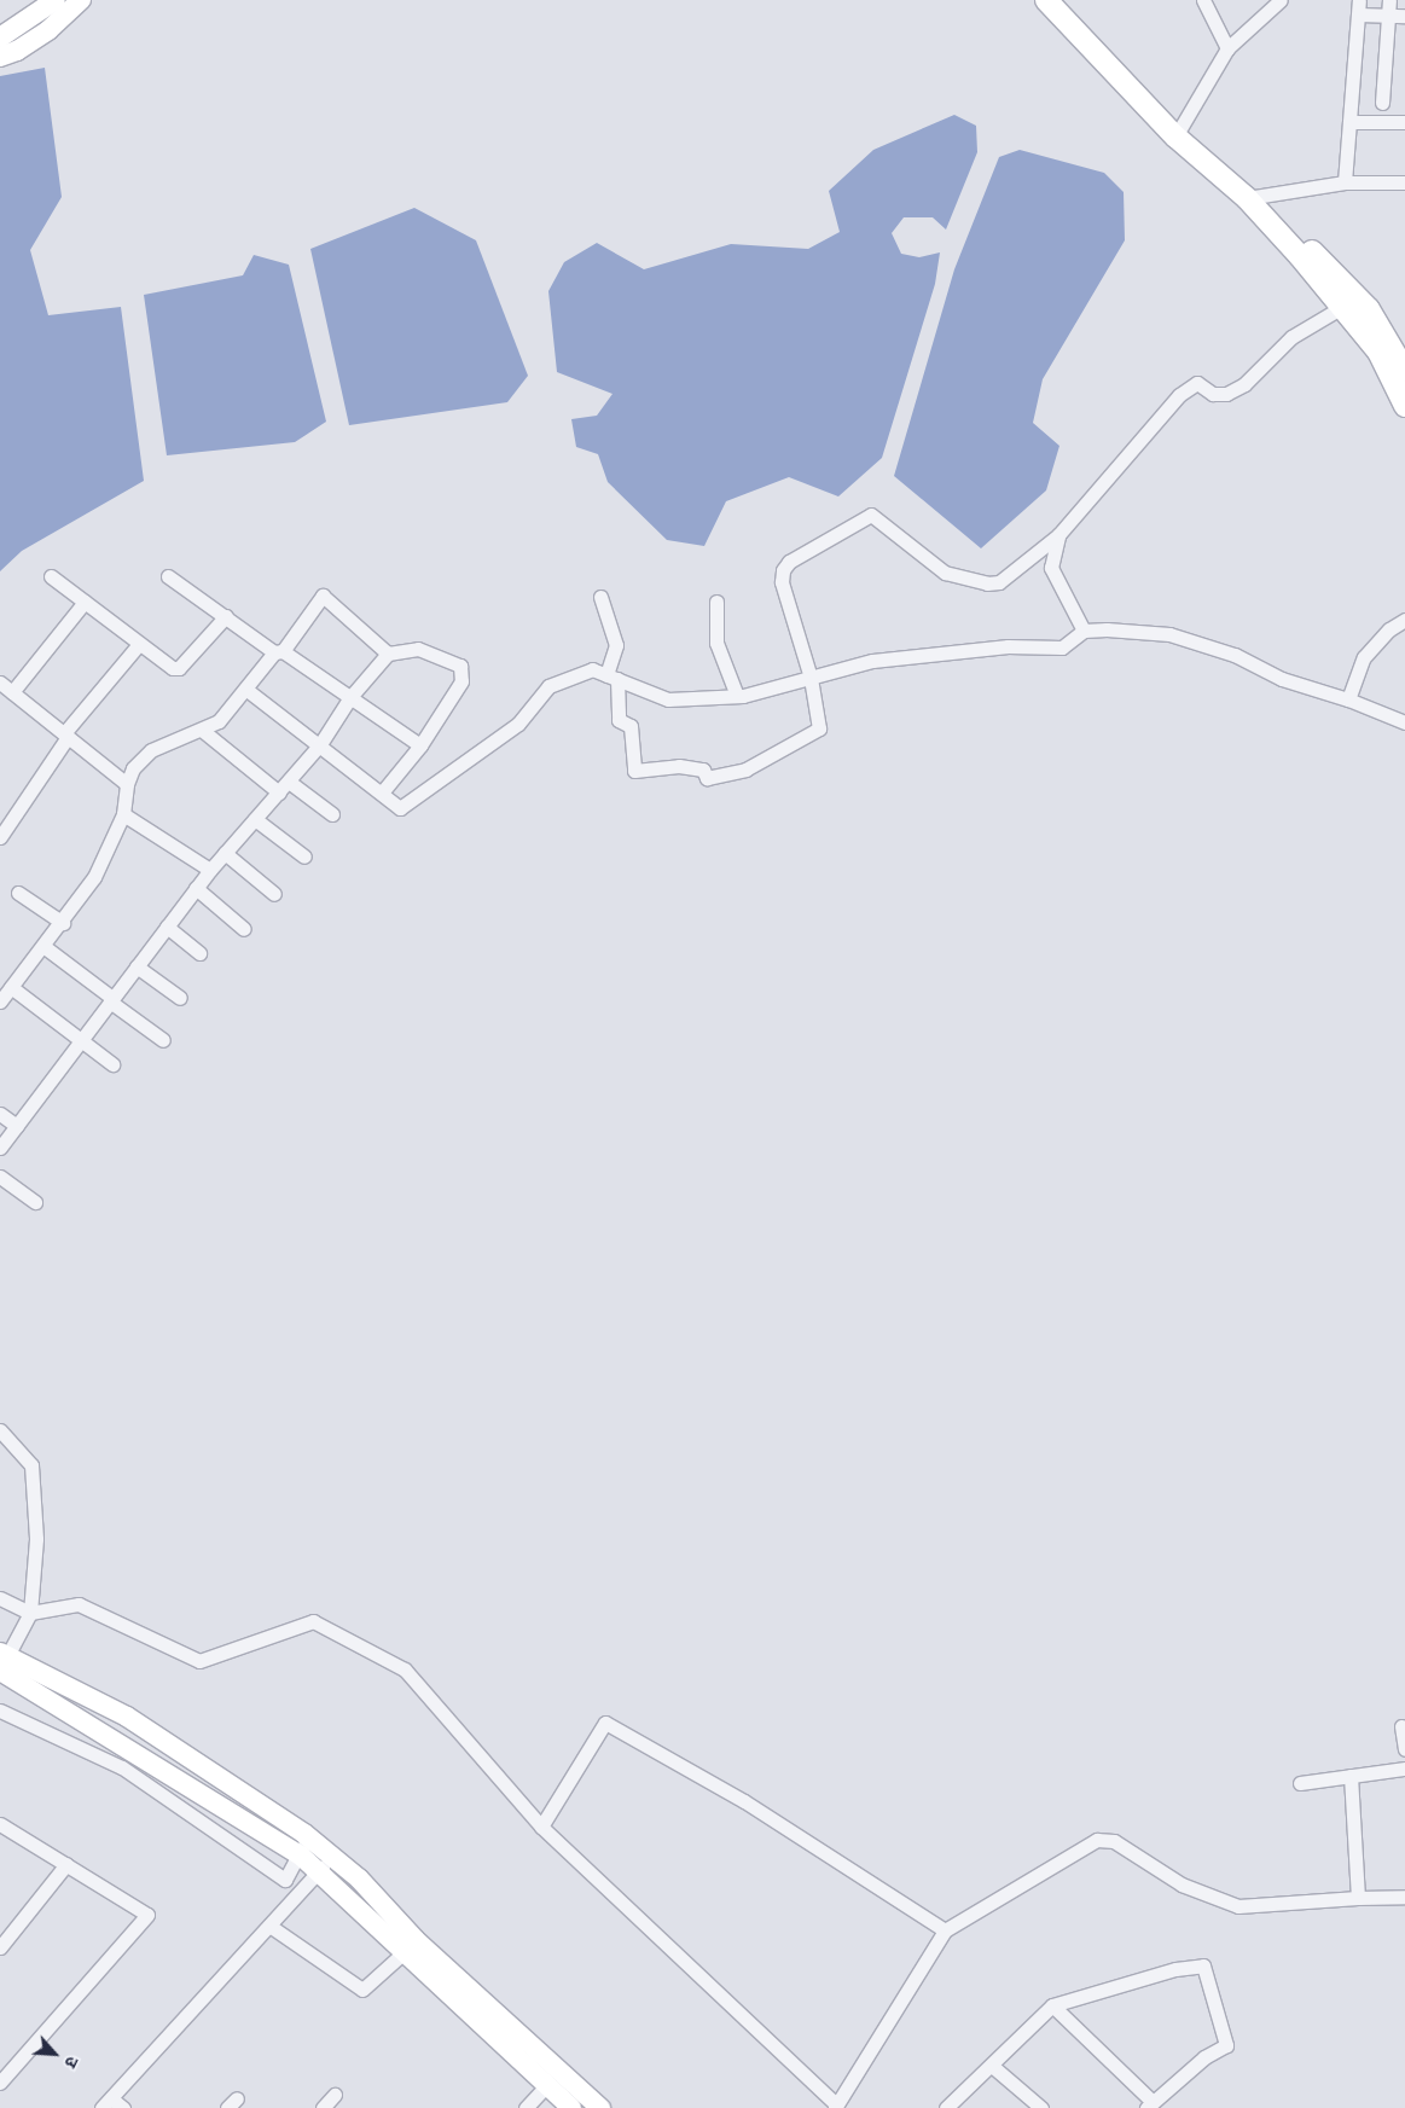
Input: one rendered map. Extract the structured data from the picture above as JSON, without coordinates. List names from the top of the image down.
{
  "north": "bottom right"
}
